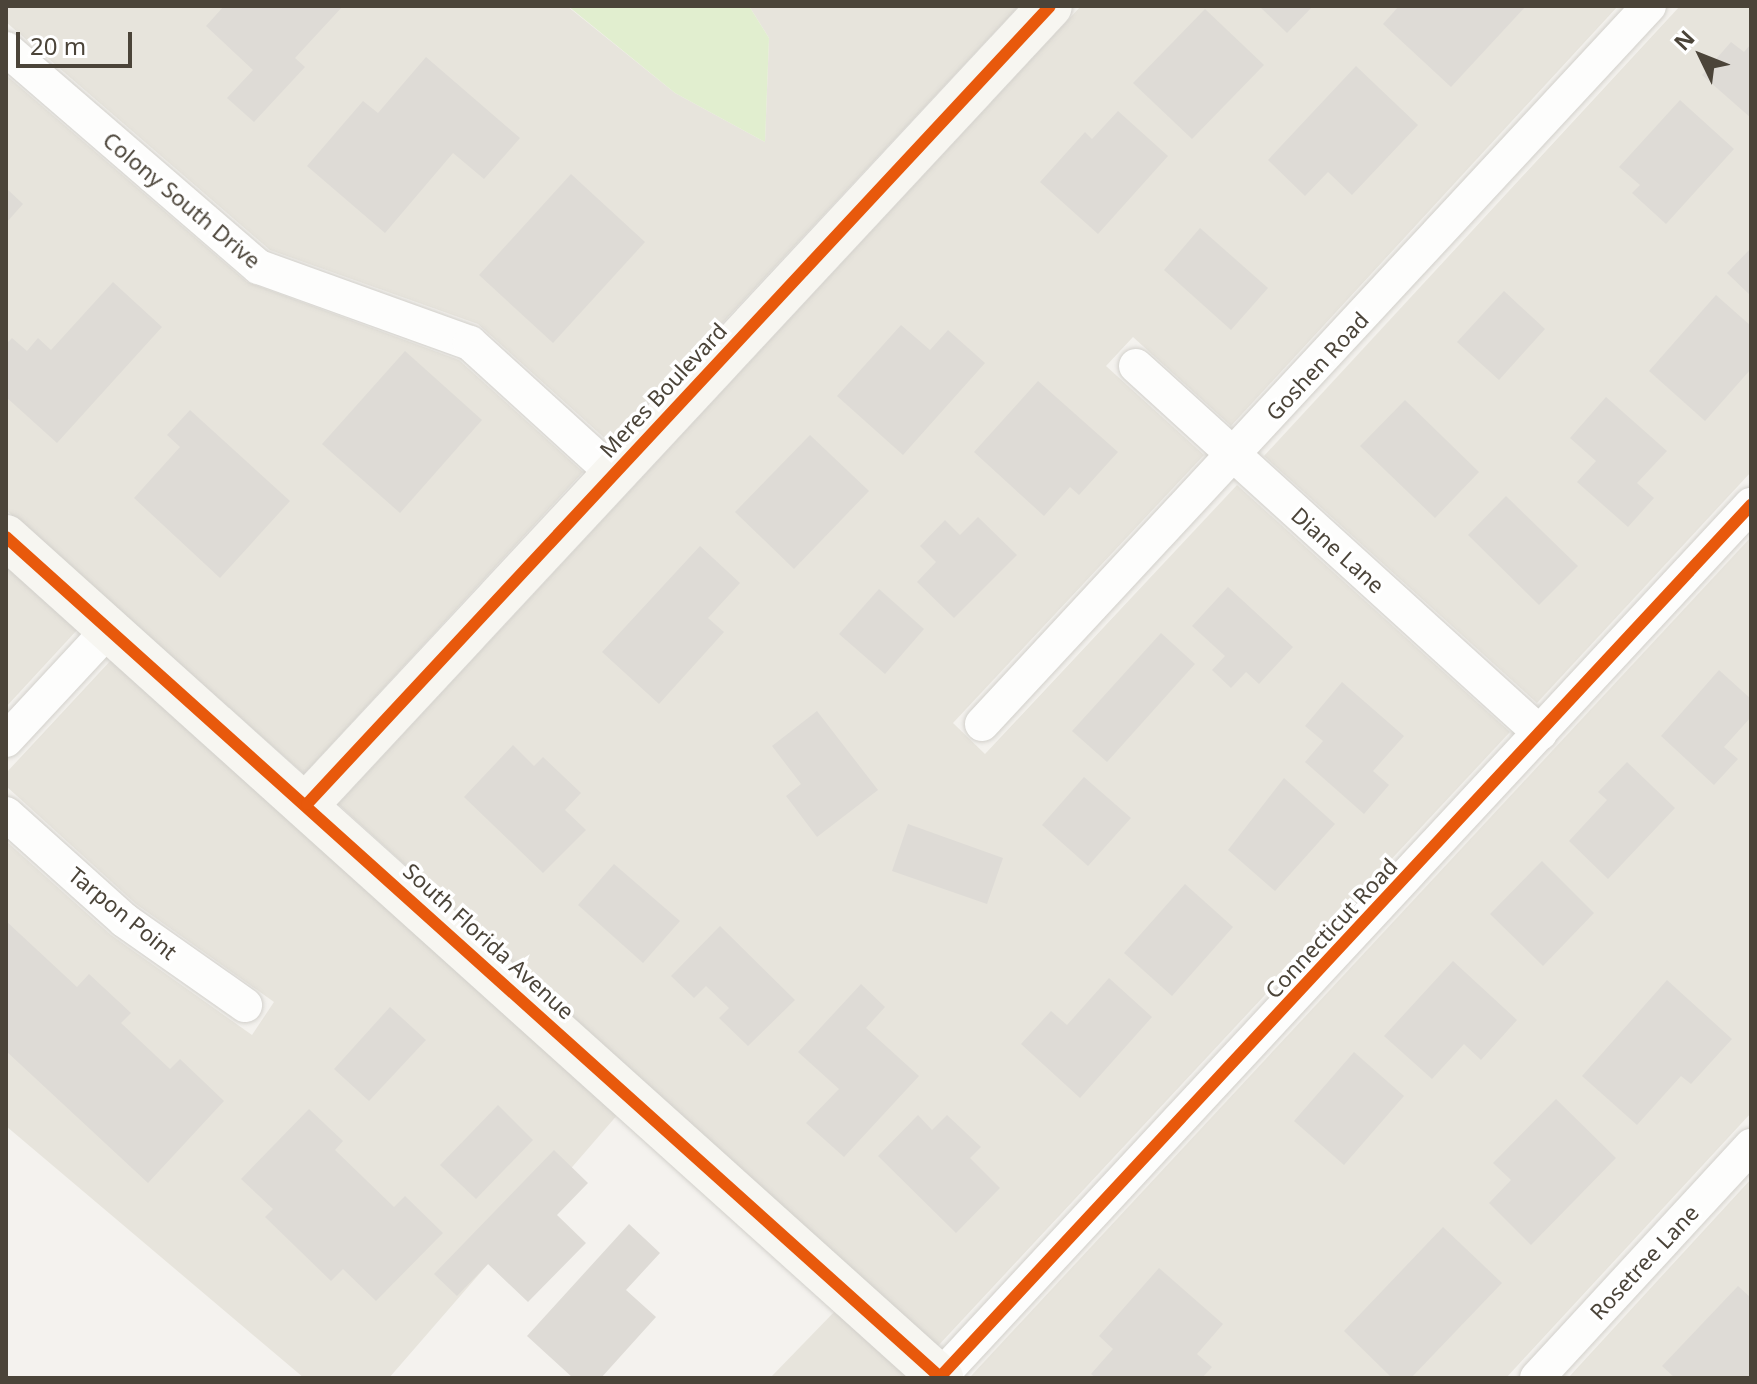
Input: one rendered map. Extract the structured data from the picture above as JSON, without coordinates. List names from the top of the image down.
{
  "streets": {
    "street": [
      "Colony South Drive",
      "Goshen Road",
      "Meres Boulevard",
      "Diane Lane",
      "Tarpon Point",
      "Connecticut Road",
      "South Florida Avenue",
      "Rosetree Lane"
    ]
  },
  "crossings": [
    ["Colony South Drive", "Meres Boulevard"],
    ["Goshen Road", "Diane Lane"],
    ["Meres Boulevard", "South Florida Avenue"],
    ["Diane Lane", "Connecticut Road"],
    ["Connecticut Road", "South Florida Avenue"]
  ],
  "scale_bar": "20 m",
  "north": "top left"
}
